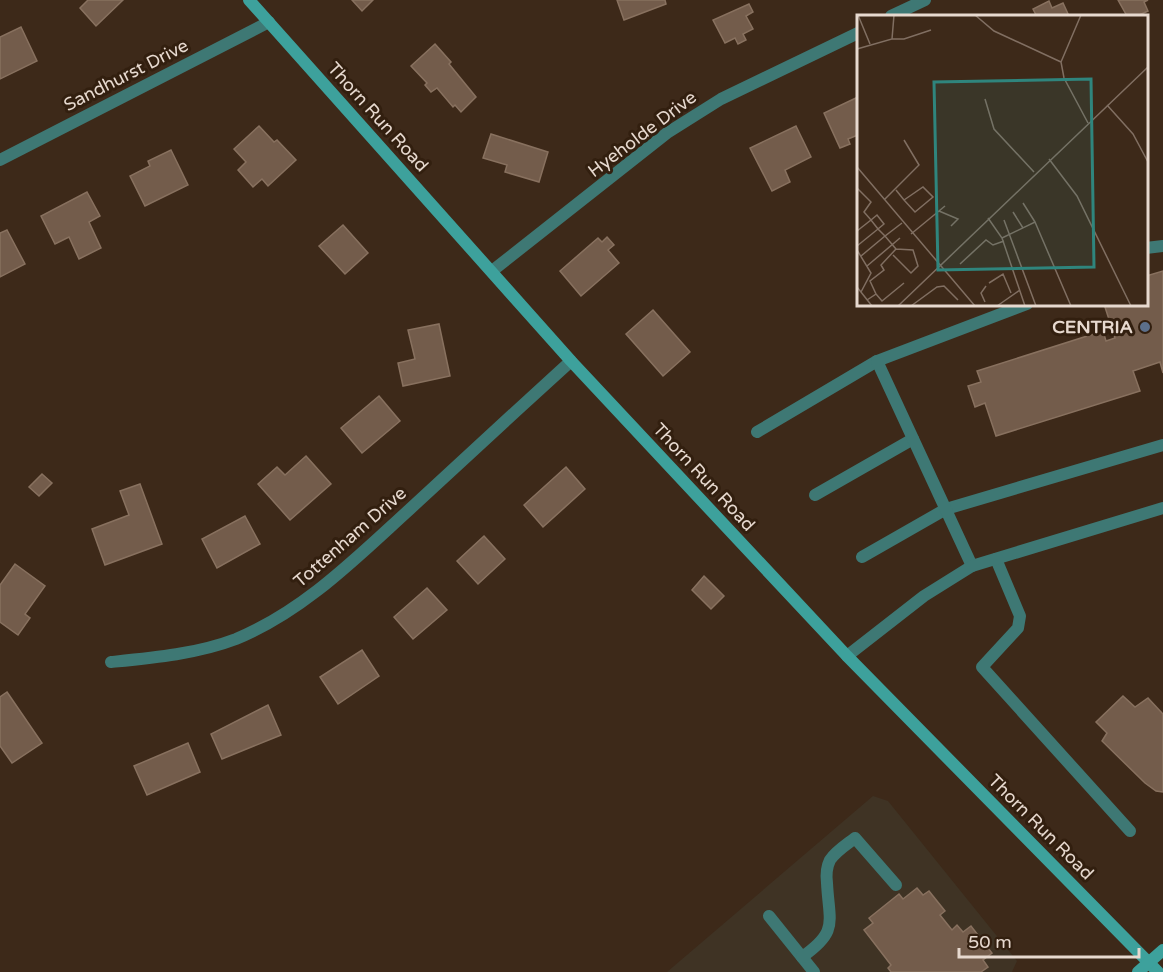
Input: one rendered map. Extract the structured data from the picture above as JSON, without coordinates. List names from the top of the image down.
{
  "streets": {
    "street": [
      "Sandhurst Drive",
      "Thorn Run Road",
      "Hyeholde Drive",
      "Tottenham Drive"
    ]
  },
  "crossings": [
    ["Sandhurst Drive", "Thorn Run Road"],
    ["Thorn Run Road", "Hyeholde Drive"],
    ["Thorn Run Road", "Tottenham Drive"]
  ],
  "places": ["CENTRIA"],
  "scale_bar": "50 m"
}
